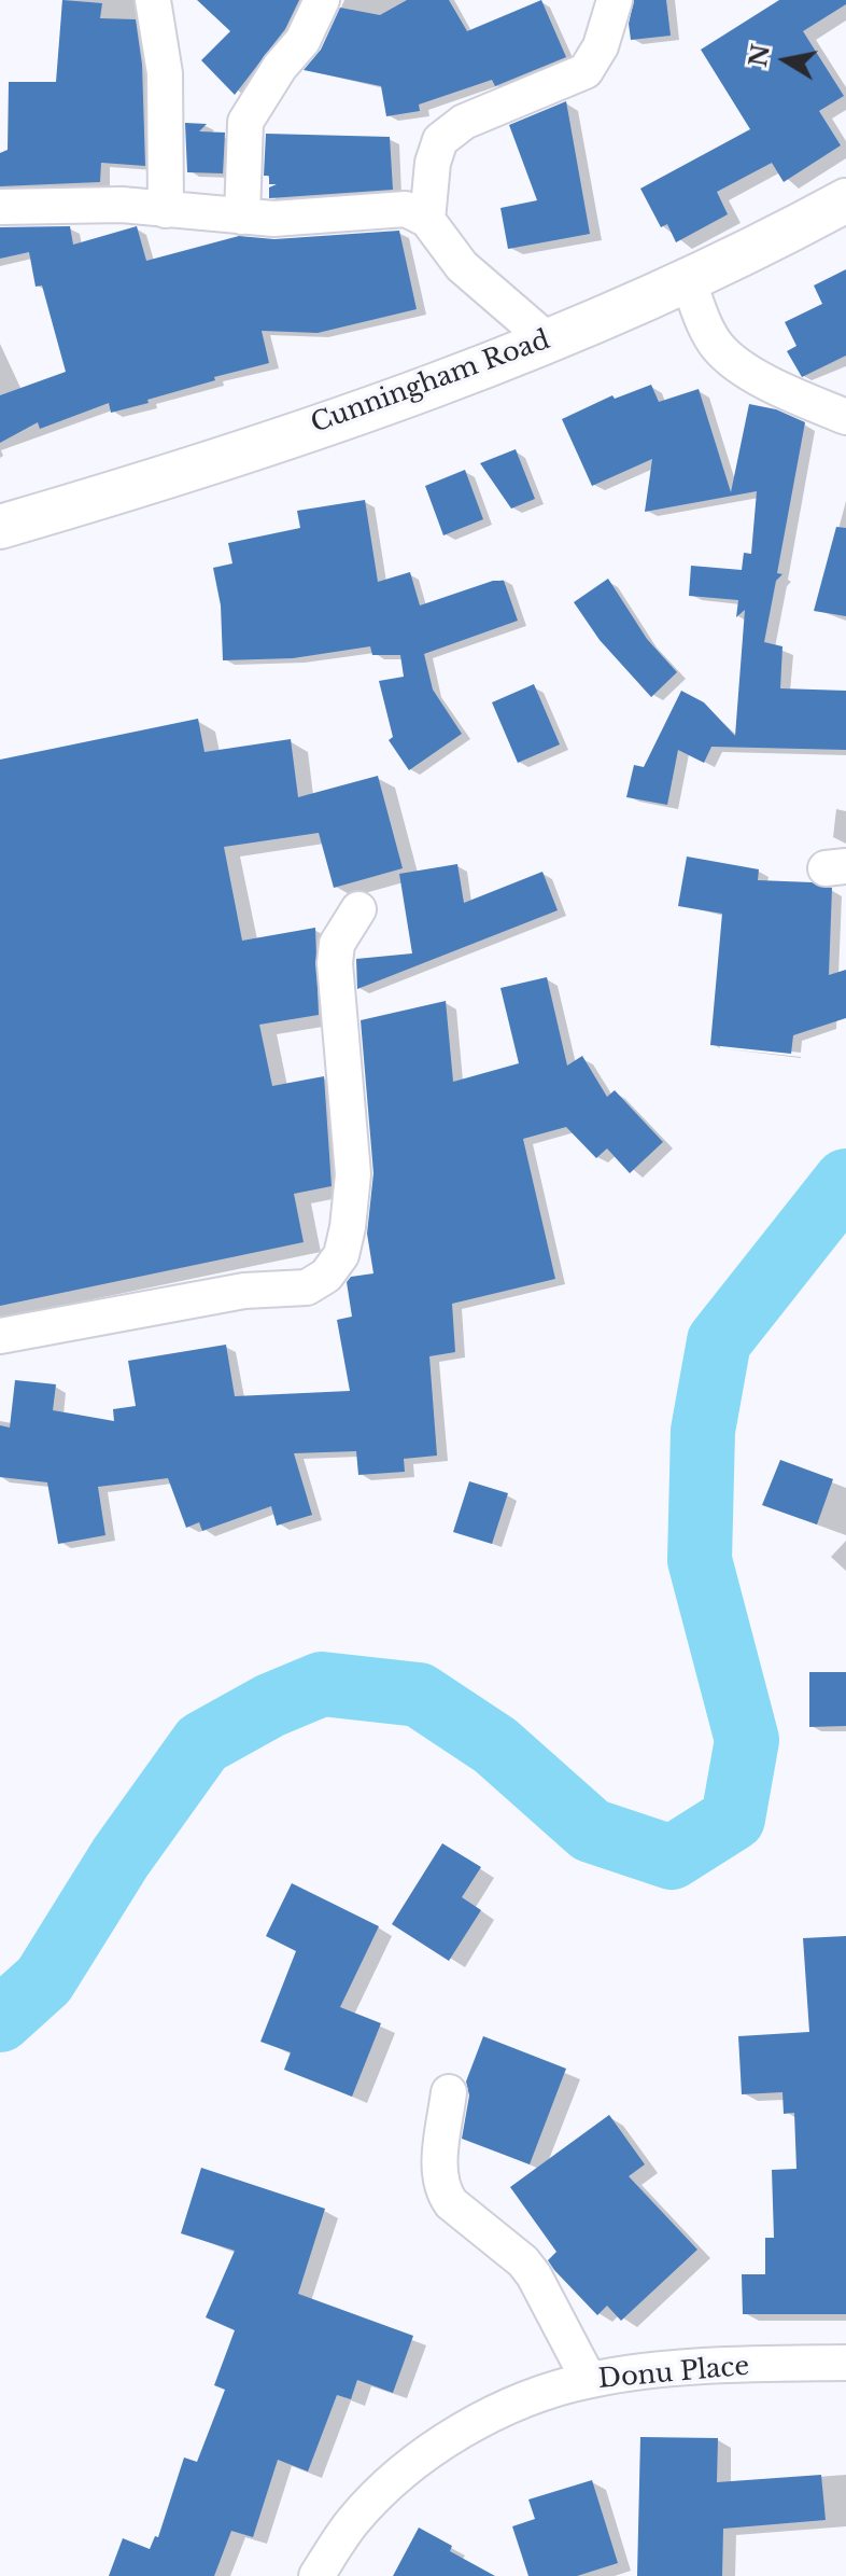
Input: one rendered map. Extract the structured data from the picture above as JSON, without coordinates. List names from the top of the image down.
{
  "streets": {
    "main road": ["Cunningham Road"],
    "street": ["Donu Place"]
  },
  "north": "left"
}
